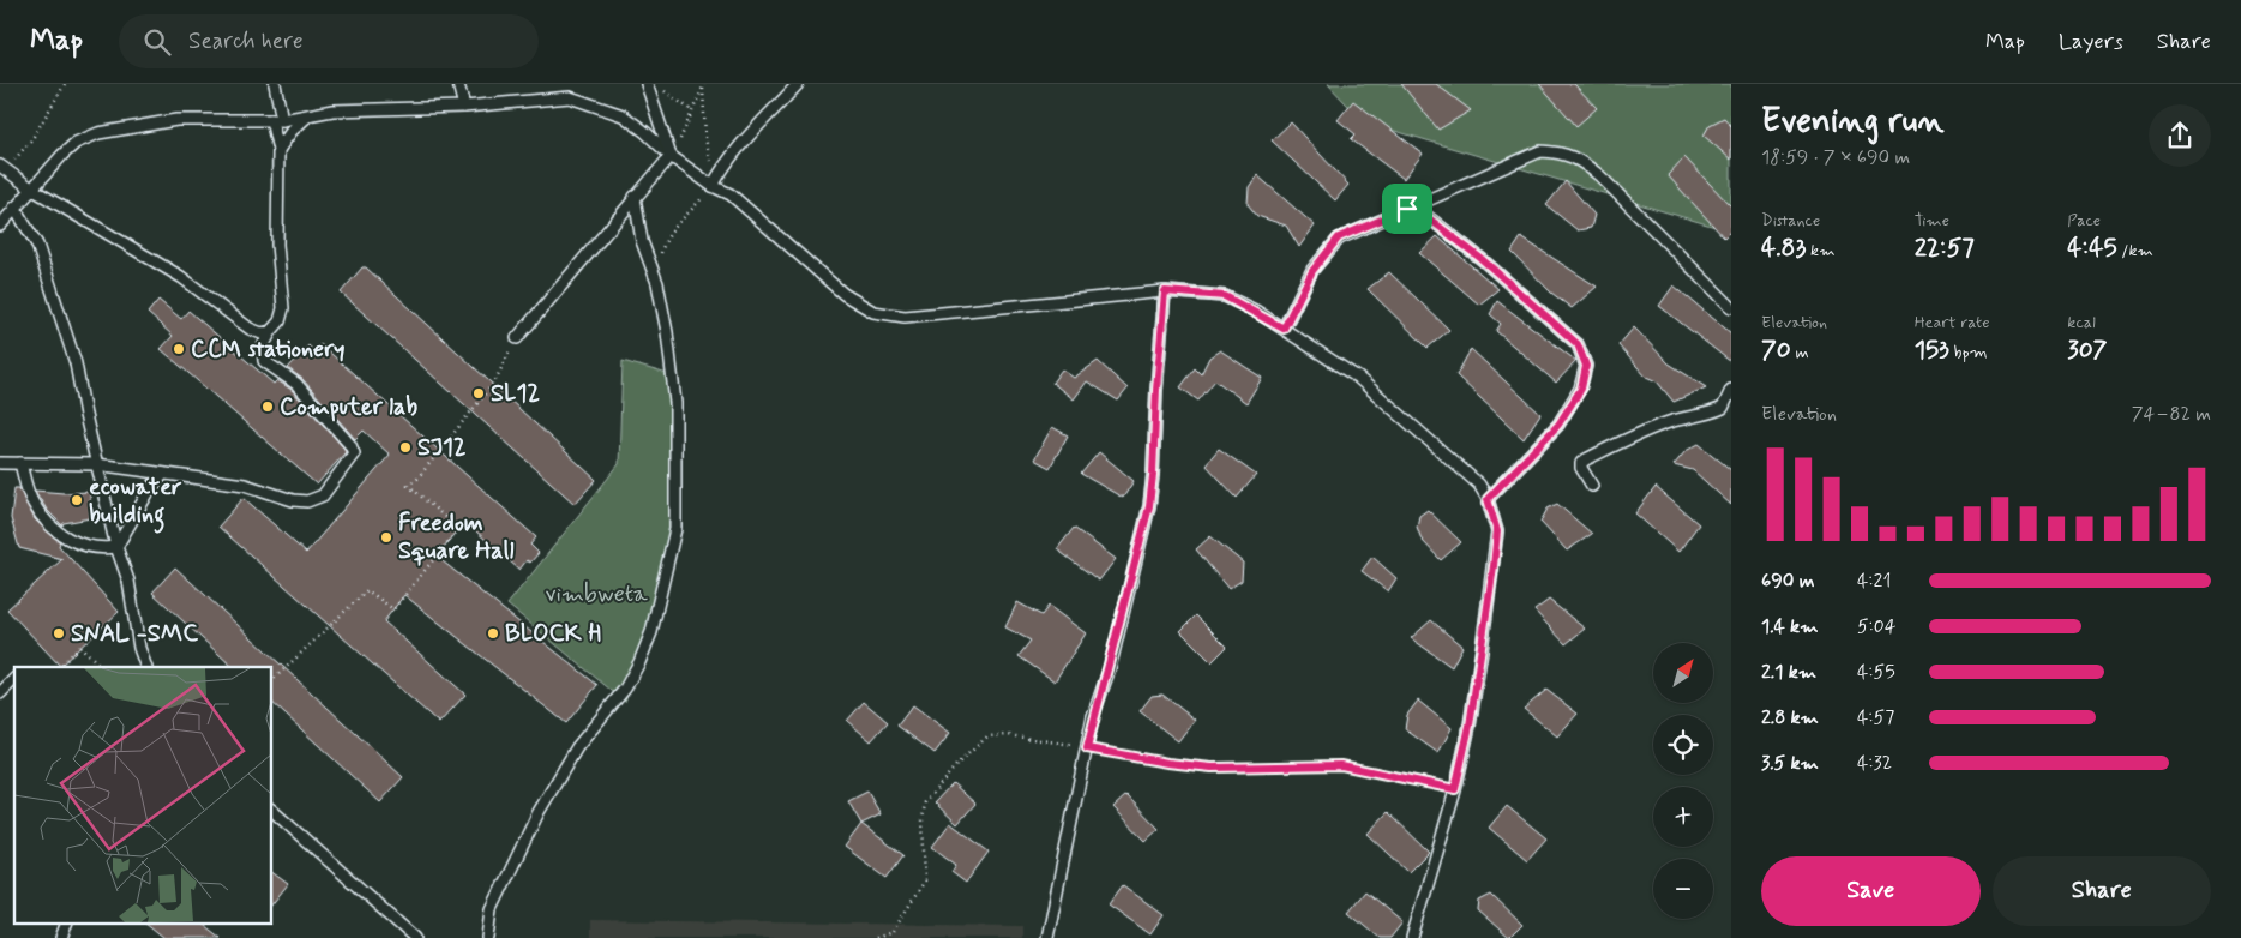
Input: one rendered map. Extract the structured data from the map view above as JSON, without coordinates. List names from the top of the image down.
{
  "parks": ["vimbweta"],
  "places": [
    "CCM stationery",
    "SL12",
    "Computer lab",
    "SJ12",
    "ecowater building",
    "Freedom Square Hall",
    "SNAL -SMC",
    "BLOCK H"
  ],
  "north": "top right",
  "page": {
    "header": "Map",
    "search": "Search here",
    "nav": ["Map", "Layers", "Share"],
    "heading": ["Evening run", "18:59 · 7 × 690 m"],
    "stats": [
      ["Distance", "4.83 km"],
      ["Time", "22:57"],
      ["Pace", "4:45 /km"],
      ["Elevation", "70 m"],
      ["Heart rate", "153 bpm"],
      ["kcal", "307"]
    ],
    "chart": ["Elevation", "74–82 m"],
    "list": [
      {
        "name": "690 m",
        "note": "4:21"
      },
      {
        "name": "1.4 km",
        "note": "5:04"
      },
      {
        "name": "2.1 km",
        "note": "4:55"
      },
      {
        "name": "2.8 km",
        "note": "4:57"
      },
      {
        "name": "3.5 km",
        "note": "4:32"
      }
    ],
    "map_buttons": ["+", "−"],
    "buttons": ["Save", "Share"]
  }
}
